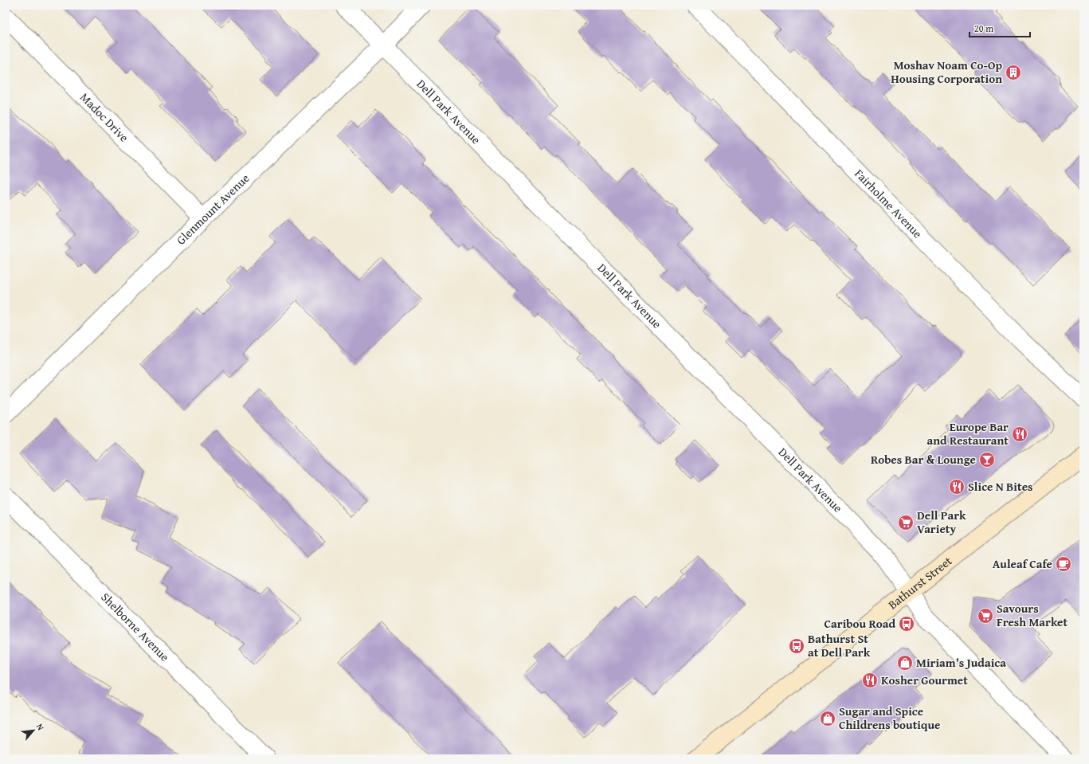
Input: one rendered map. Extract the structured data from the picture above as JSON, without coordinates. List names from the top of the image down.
{
  "streets": {
    "main road": ["Bathurst Street"],
    "street": [
      "Dell Park Avenue",
      "Madoc Drive",
      "Fairholme Avenue",
      "Glenmount Avenue",
      "Shelborne Avenue"
    ]
  },
  "crossings": [
    ["Dell Park Avenue", "Glenmount Avenue"],
    ["Dell Park Avenue", "Bathurst Street"],
    ["Madoc Drive", "Glenmount Avenue"]
  ],
  "places": {
    "building": ["Moshav Noam Co-Op Housing Corporation"],
    "restaurant": ["Europe Bar and Restaurant", "Slice N Bites", "Kosher Gourmet"],
    "bar": ["Robes Bar & Lounge"],
    "supermarket": ["Dell Park Variety", "Savours Fresh Market"],
    "cafe": ["Auleaf Cafe"],
    "bus stop": ["Caribou Road", "Bathurst St at Dell Park"],
    "shop": ["Miriam's Judaica", "Sugar and Spice Childrens boutique"]
  },
  "scale_bar": "20 m",
  "north": "top right"
}
